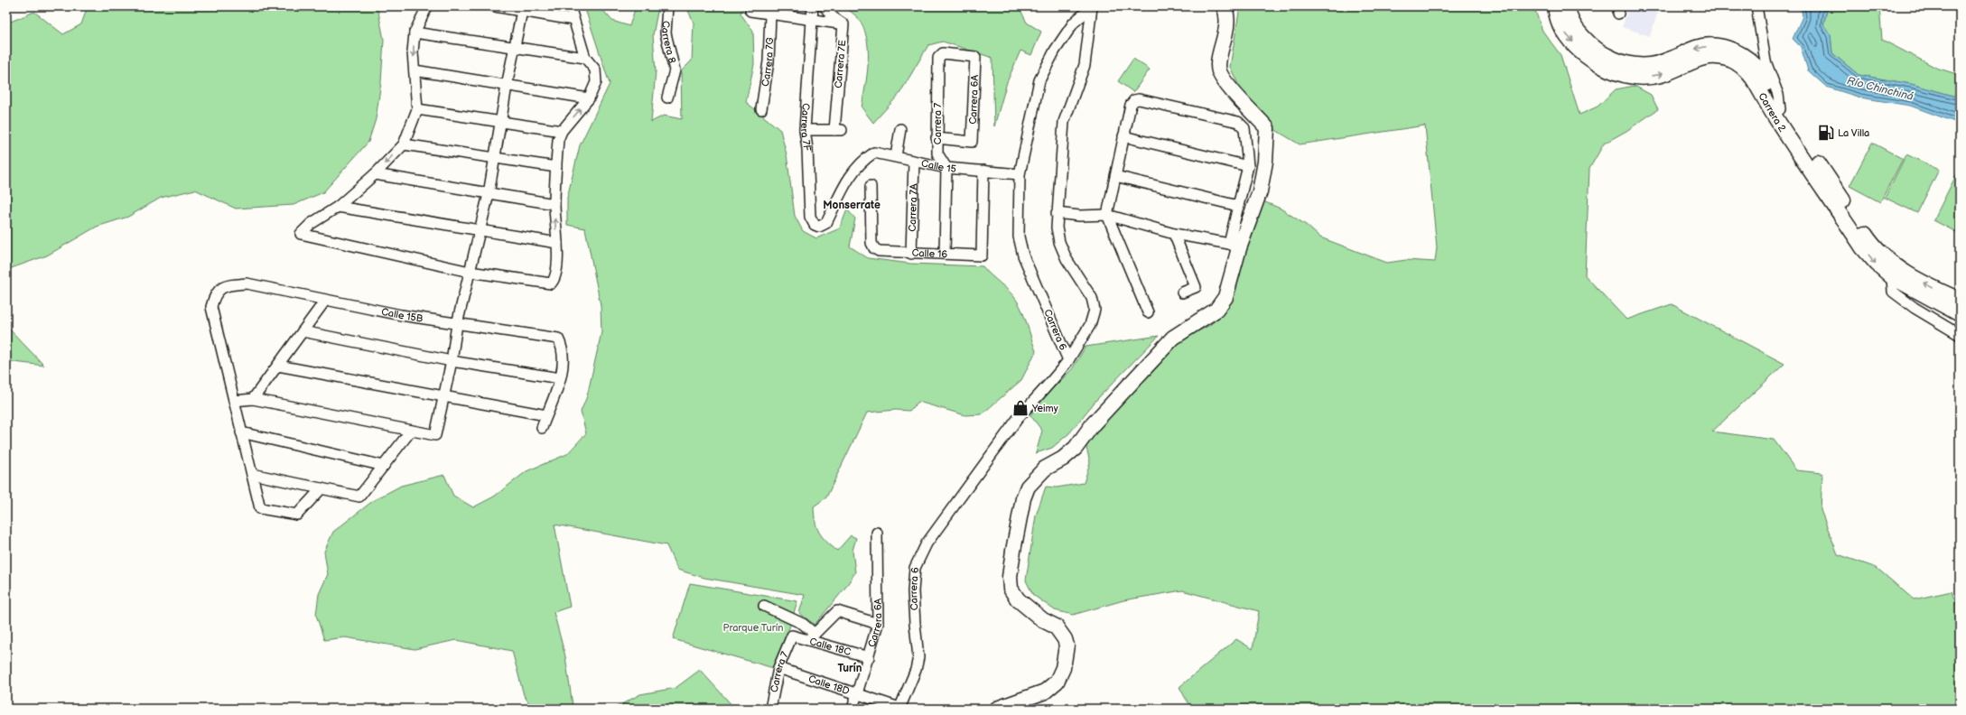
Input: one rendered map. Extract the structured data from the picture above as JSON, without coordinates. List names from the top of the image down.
{
  "streets": {
    "main road": ["Carrera 2"],
    "street": [
      "Carrera 8",
      "Carrera 7G",
      "Carrera 7E",
      "Carrera 6A",
      "Carrera 7",
      "Carrera 7F",
      "Calle 15",
      "Carrera 7A",
      "Calle 16",
      "Calle 15B",
      "Carrera 6",
      "Calle 18C",
      "Calle 18D"
    ]
  },
  "crossings": [
    ["Carrera 7E", "Carrera 7F"],
    ["Carrera 6A", "Carrera 7"],
    ["Carrera 6A", "Calle 18C"],
    ["Carrera 6A", "Calle 18D"],
    ["Carrera 7", "Calle 15"],
    ["Carrera 7", "Calle 18C"],
    ["Carrera 7", "Calle 18D"],
    ["Carrera 7F", "Calle 15"],
    ["Calle 15", "Carrera 7A"],
    ["Calle 15", "Calle 16"],
    ["Calle 15", "Carrera 6"],
    ["Carrera 7A", "Calle 16"],
    ["Carrera 6", "Calle 18D"]
  ],
  "districts": ["Monserrate", "Turín"],
  "water": ["Río Chinchiná"],
  "parks": ["Prarque Turín"],
  "places": {
    "fuel station": ["La Villa"],
    "shop": ["Yeimy"]
  }
}
